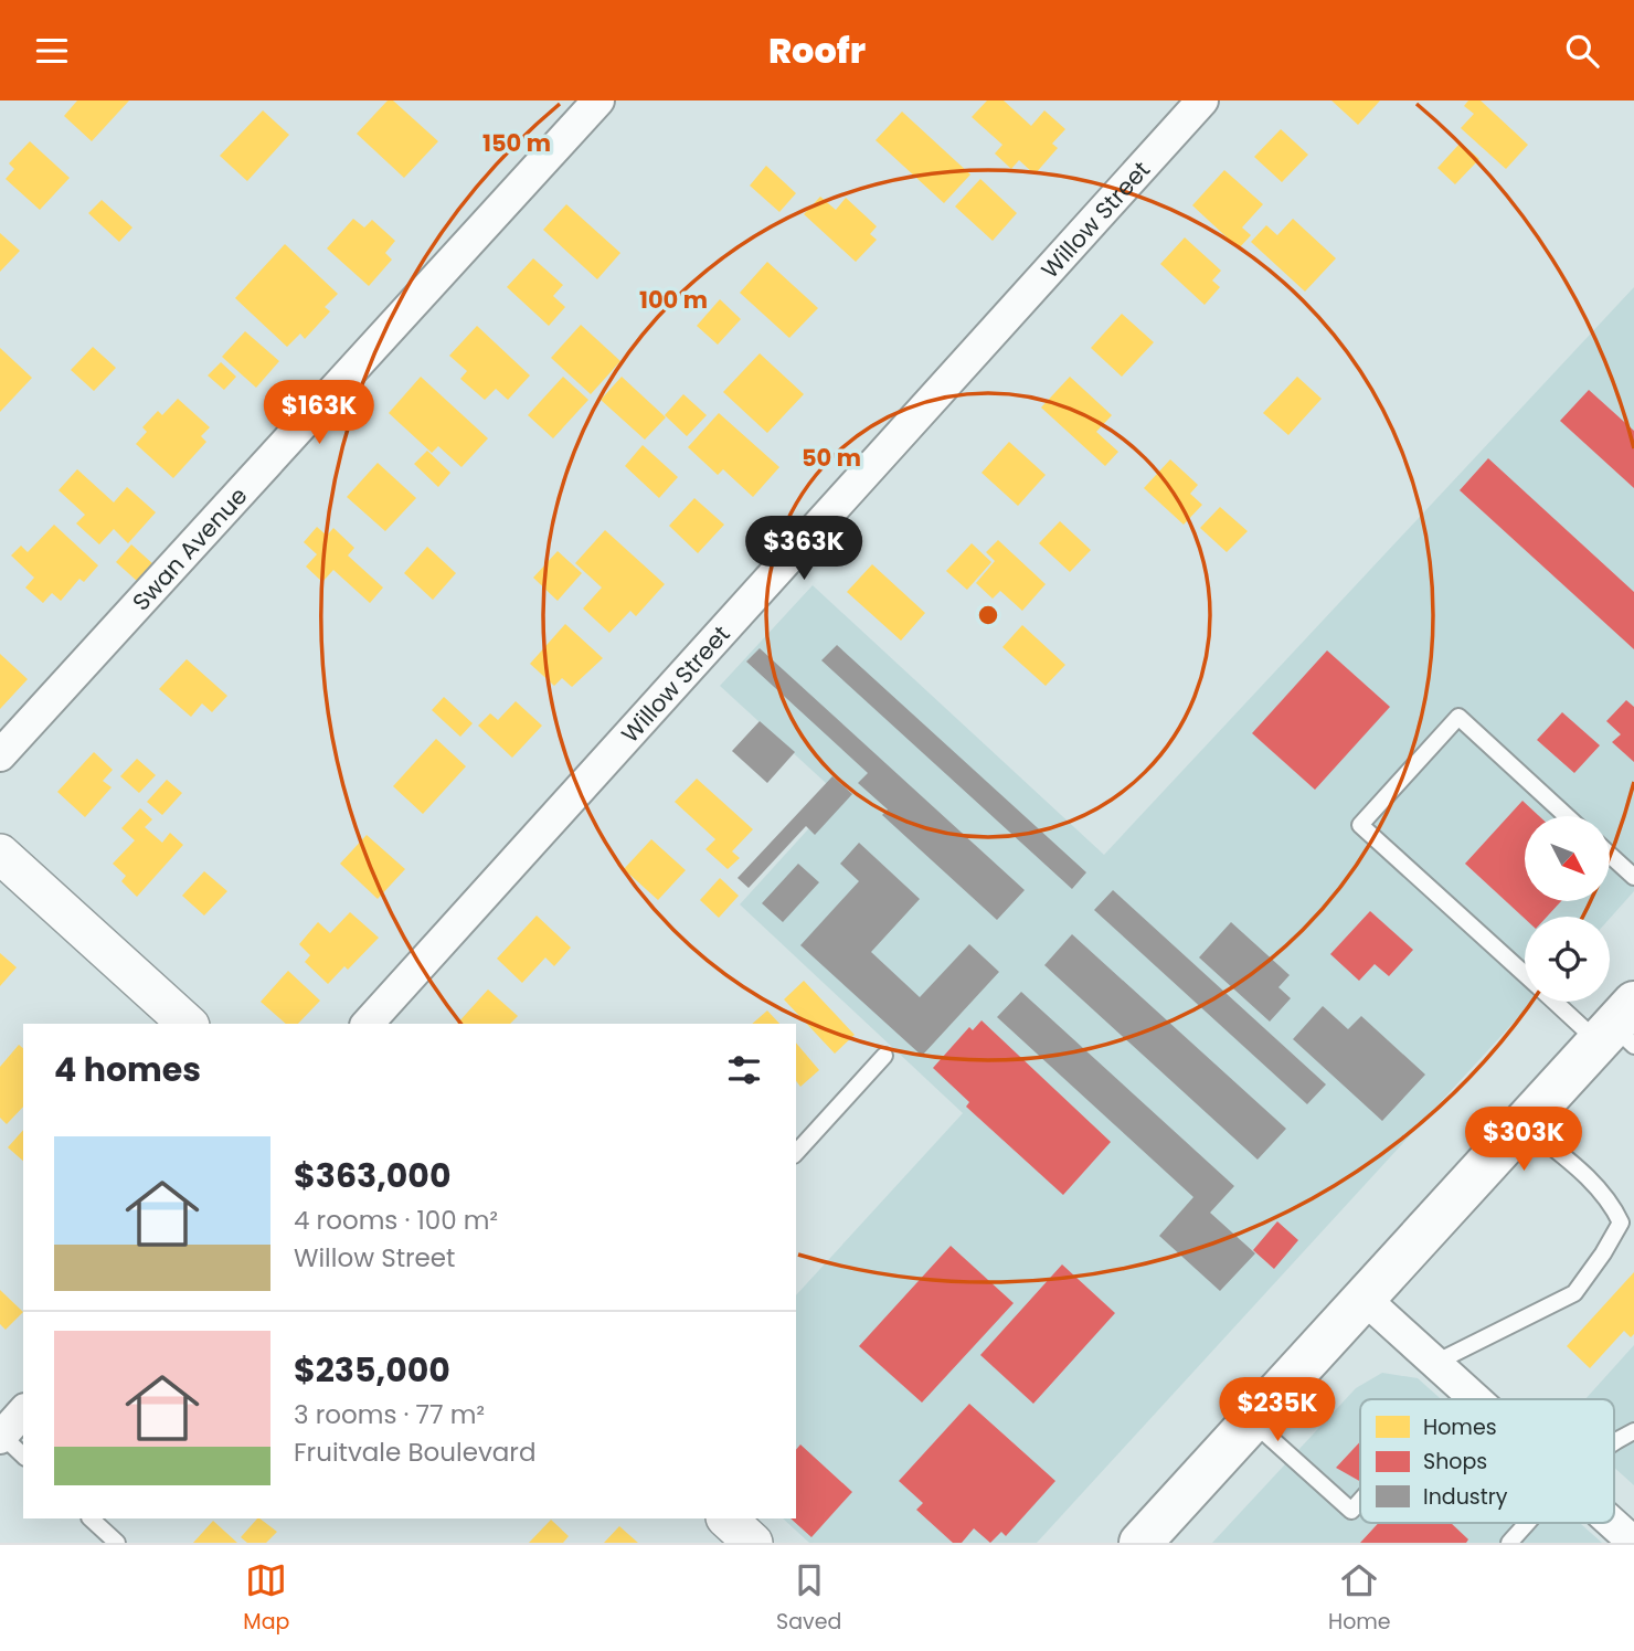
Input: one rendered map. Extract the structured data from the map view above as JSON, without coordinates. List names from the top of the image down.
{
  "streets": {
    "street": ["Willow Street", "Swan Avenue"]
  },
  "legend": ["Homes", "Shops", "Industry"],
  "north": "bottom right",
  "page": {
    "header": "Roofr",
    "price": [
      "$163K",
      "$363K",
      "$303K",
      "$235K"
    ],
    "heading": "4 homes",
    "list": [
      {
        "name": "$363,000",
        "note": "4 rooms · 100 m² · Willow Street"
      },
      {
        "name": "$235,000",
        "note": "3 rooms · 77 m² · Fruitvale Boulevard"
      }
    ],
    "tabs": ["Map", "Saved", "Home"]
  },
  "rings": ["150 m", "100 m", "50 m"]
}
